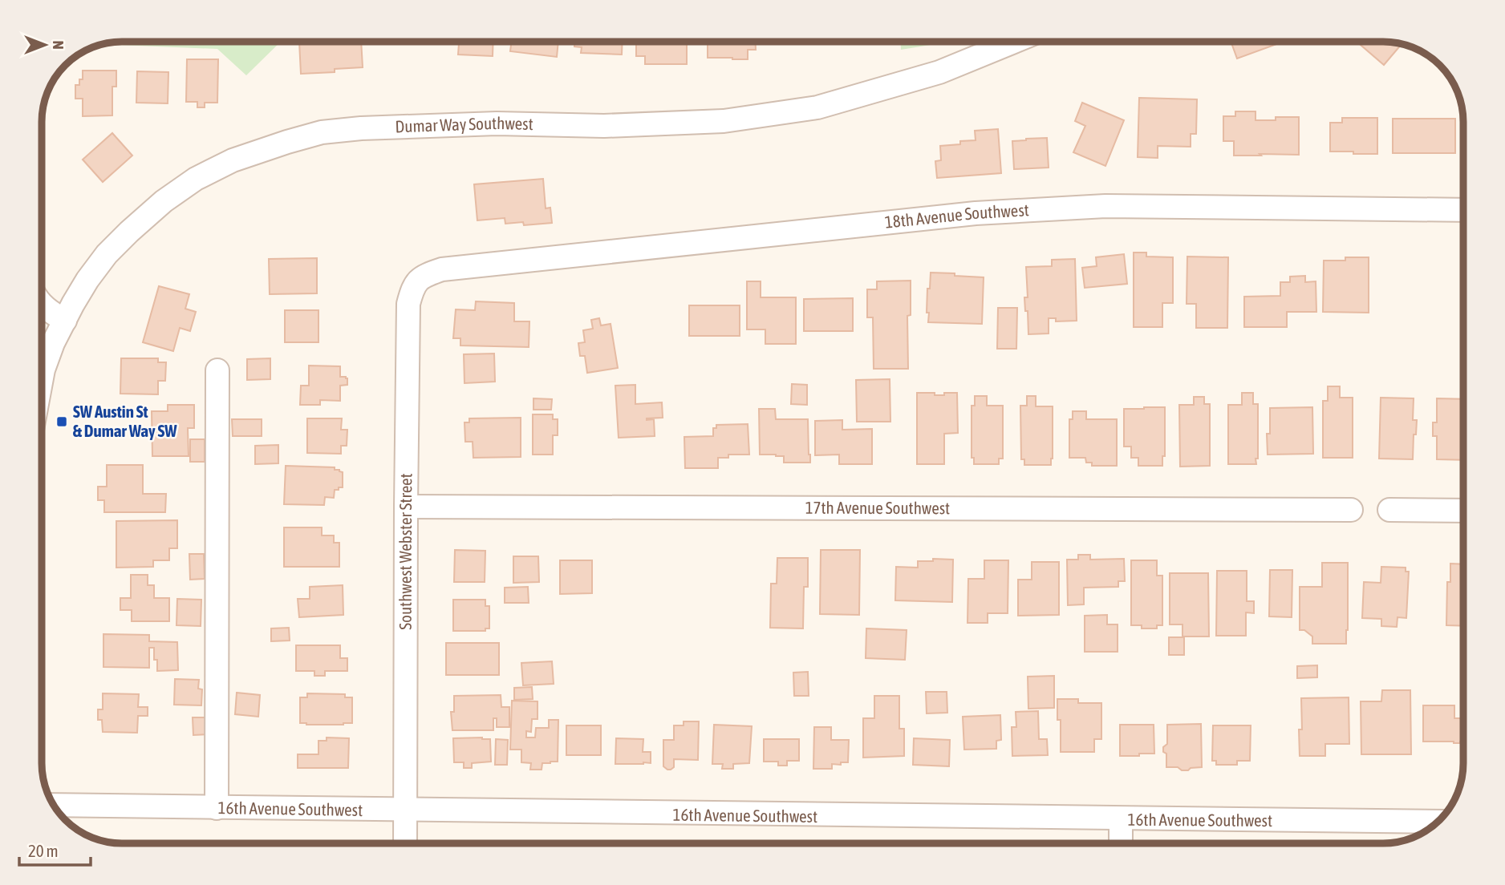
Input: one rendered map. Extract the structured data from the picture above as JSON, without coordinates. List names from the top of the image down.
{
  "streets": {
    "street": [
      "Dumar Way Southwest",
      "18th Avenue Southwest",
      "17th Avenue Southwest",
      "Southwest Webster Street",
      "16th Avenue Southwest"
    ]
  },
  "crossings": [
    ["18th Avenue Southwest", "Southwest Webster Street"],
    ["17th Avenue Southwest", "Southwest Webster Street"],
    ["Southwest Webster Street", "16th Avenue Southwest"]
  ],
  "places": {
    "transit": ["SW Austin St & Dumar Way SW"]
  },
  "scale_bar": "20 m",
  "north": "right"
}
